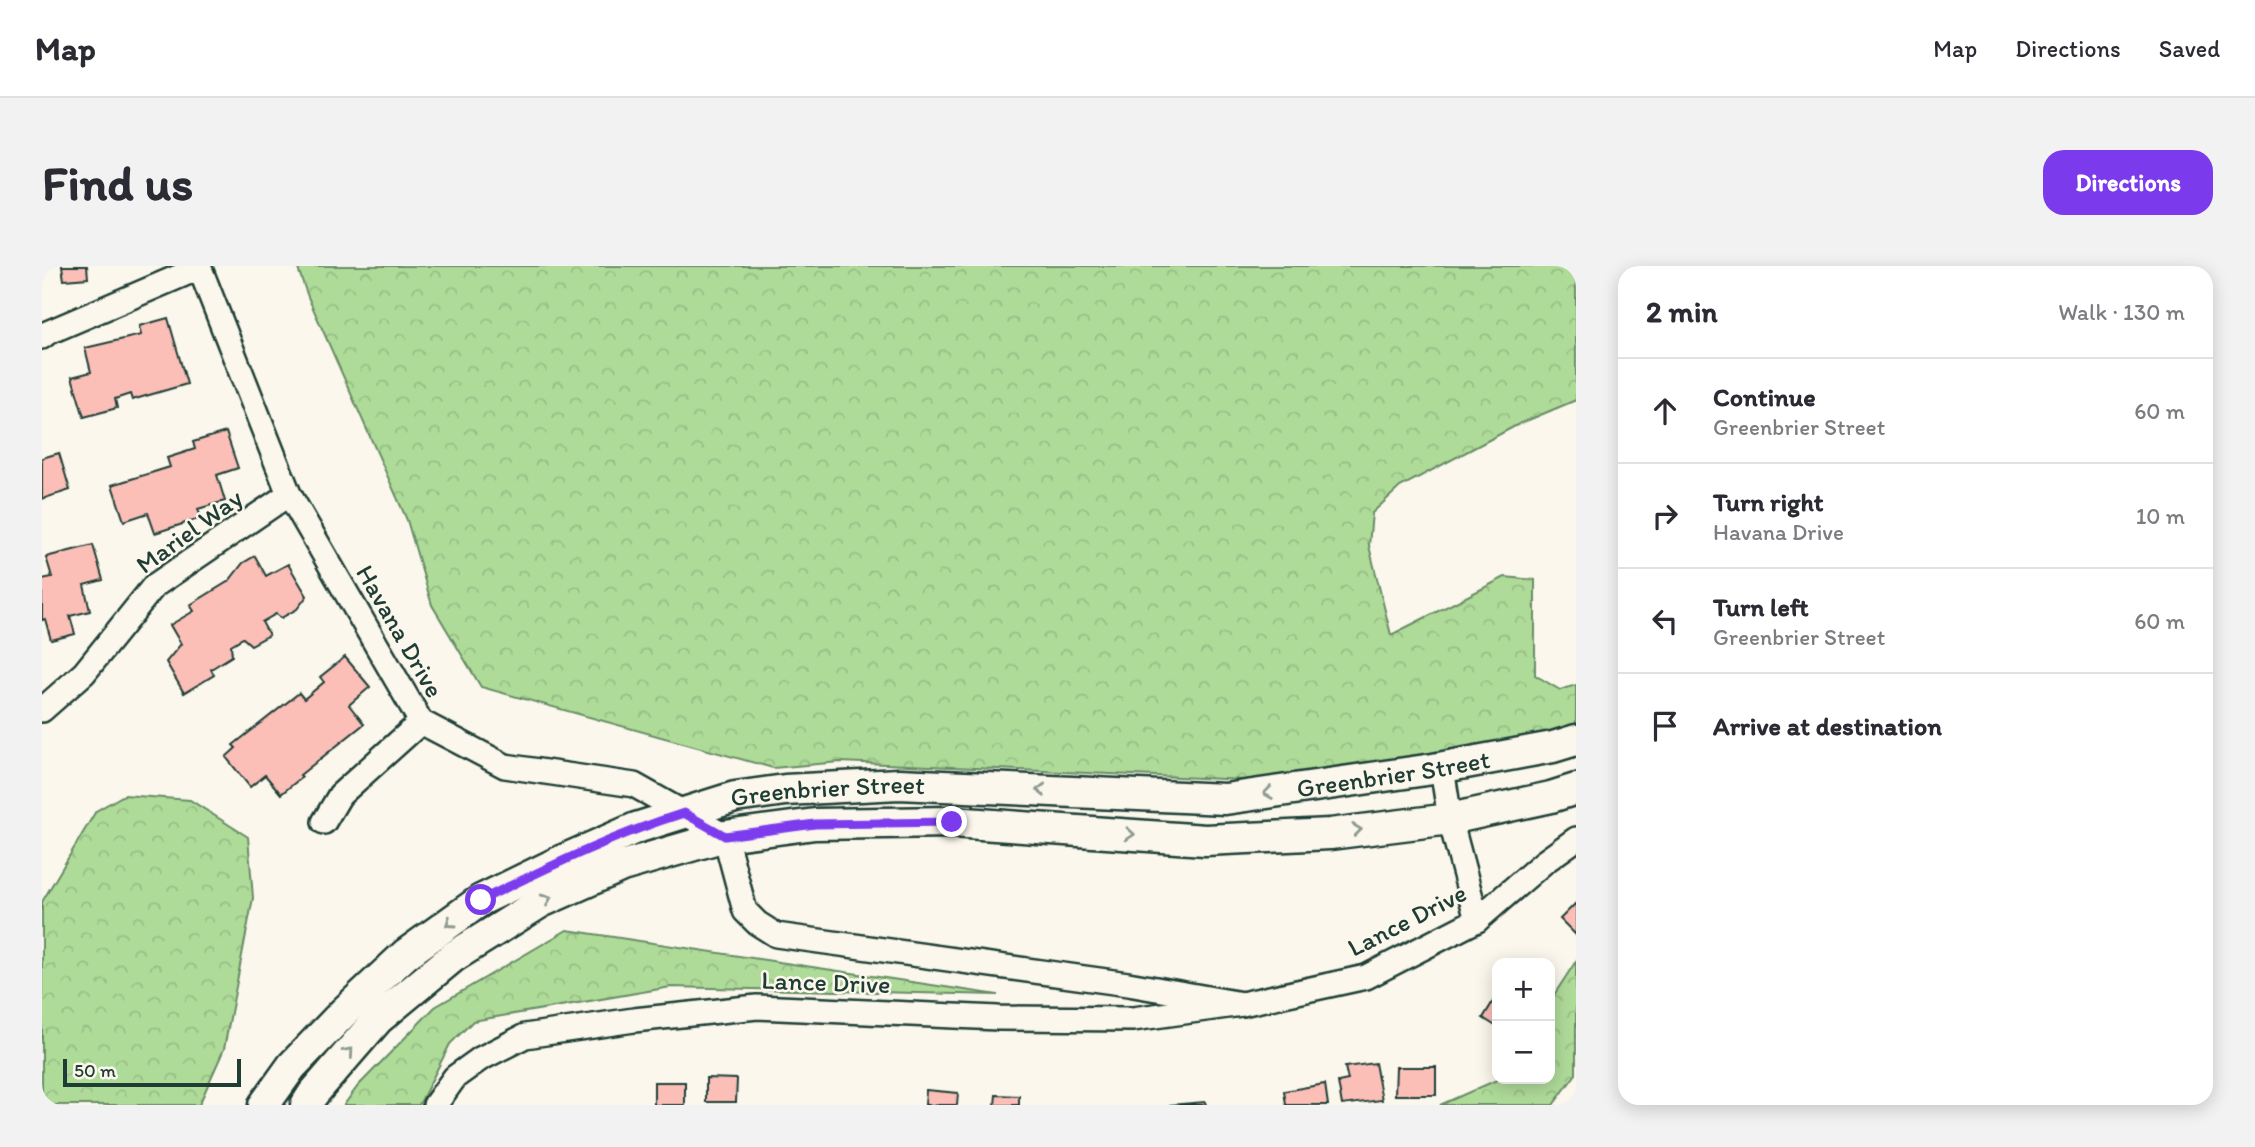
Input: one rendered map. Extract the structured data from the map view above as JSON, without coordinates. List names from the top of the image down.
{
  "streets": {
    "main road": ["Greenbrier Street"],
    "street": ["Mariel Way", "Havana Drive", "Lance Drive"]
  },
  "crossings": [
    ["Mariel Way", "Havana Drive"],
    ["Havana Drive", "Greenbrier Street"],
    ["Havana Drive", "Lance Drive"],
    ["Greenbrier Street", "Lance Drive"]
  ],
  "scale_bar": "50 m",
  "page": {
    "header": "Map",
    "nav": ["Map", "Directions", "Saved"],
    "buttons": "Directions",
    "title": "Find us",
    "heading": ["2 min", "Walk · 130 m"],
    "list": [
      ["Continue", "Greenbrier Street", "60 m"],
      ["Turn right", "Havana Drive", "10 m"],
      ["Turn left", "Greenbrier Street", "60 m"],
      "Arrive at destination"
    ],
    "map_buttons": ["+", "−"],
    "scale": "50 m"
  }
}
